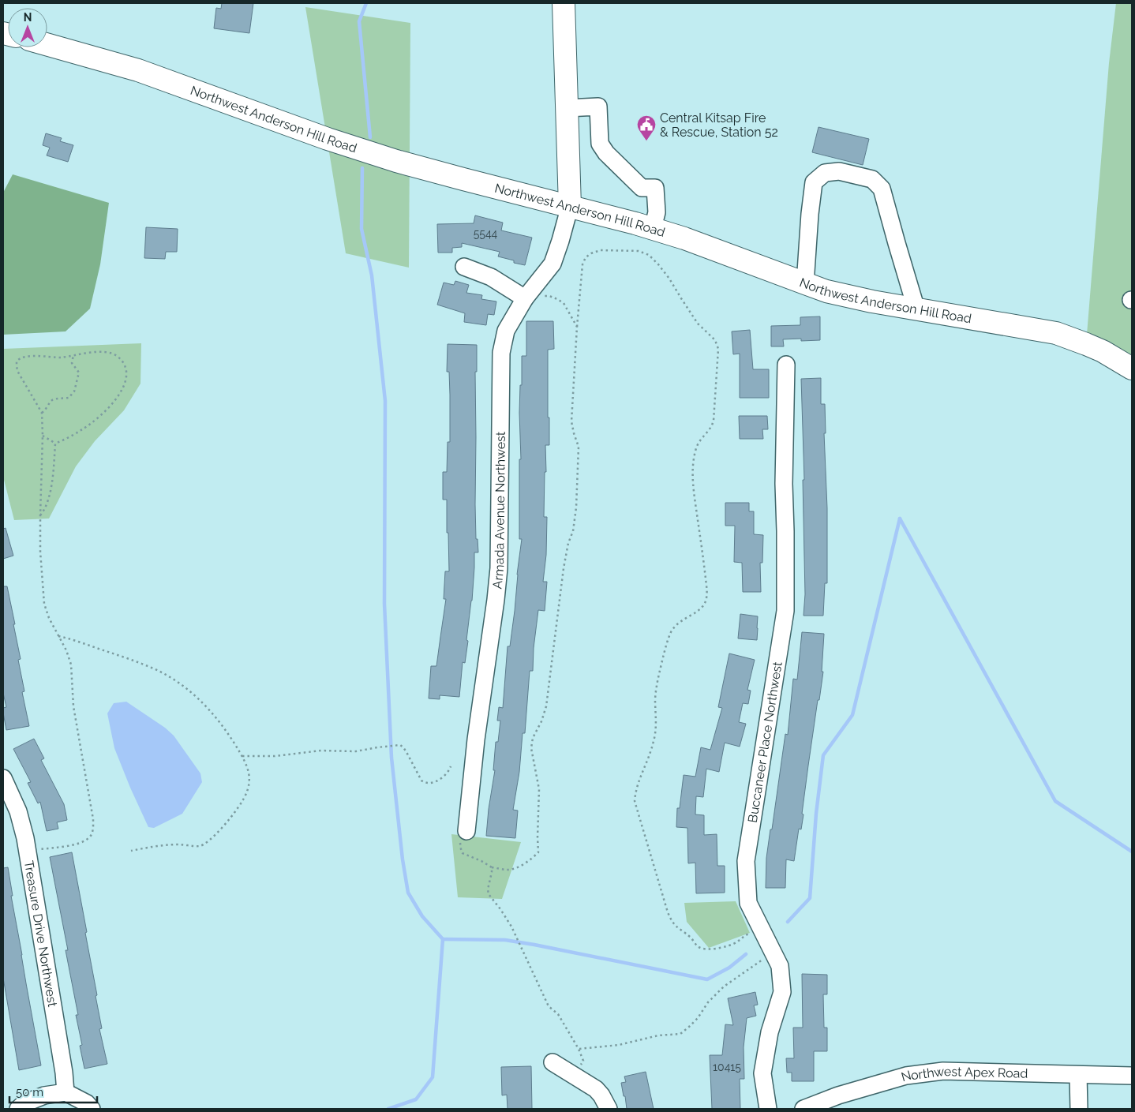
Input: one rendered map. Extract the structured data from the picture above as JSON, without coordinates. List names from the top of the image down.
{
  "streets": {
    "main road": ["Northwest Anderson Hill Road"],
    "street": [
      "Armada Avenue Northwest",
      "Buccaneer Place Northwest",
      "Treasure Drive Northwest",
      "Northwest Apex Road"
    ]
  },
  "crossings": [
    ["Northwest Anderson Hill Road", "Armada Avenue Northwest"]
  ],
  "places": {
    "public building": ["Central Kitsap Fire & Rescue, Station 52"]
  },
  "house_numbers": ["5544", "10415"],
  "scale_bar": "50 m",
  "north": "top"
}
